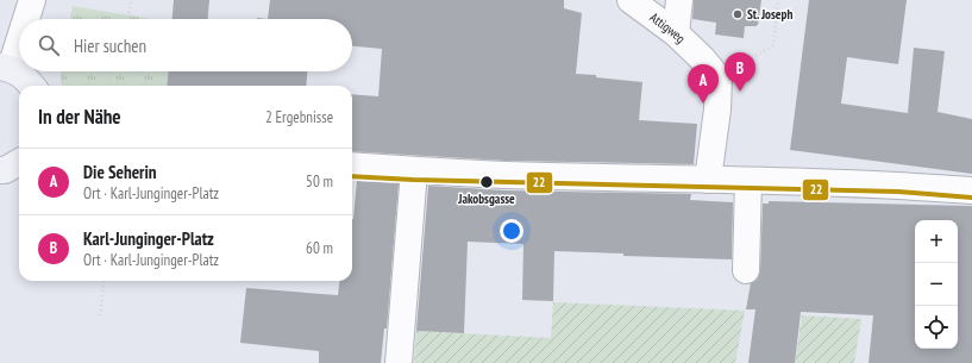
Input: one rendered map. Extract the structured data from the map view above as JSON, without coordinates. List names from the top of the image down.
{
  "streets": {
    "street": ["Attigweg"]
  },
  "places": ["St. Joseph", "Jakobsgasse"],
  "lines": ["transit line 22"],
  "page": {
    "search": "Hier suchen",
    "pins": ["B", "A"],
    "heading": ["In der Nähe", "2 Ergebnisse"],
    "list": [
      {
        "mark": "A",
        "name": "Die Seherin",
        "note": "Ort · Karl-Junginger-Platz",
        "value": "50 m"
      },
      {
        "mark": "B",
        "name": "Karl-Junginger-Platz",
        "note": "Ort · Karl-Junginger-Platz",
        "value": "60 m"
      }
    ],
    "map_buttons": ["+", "−"]
  }
}
